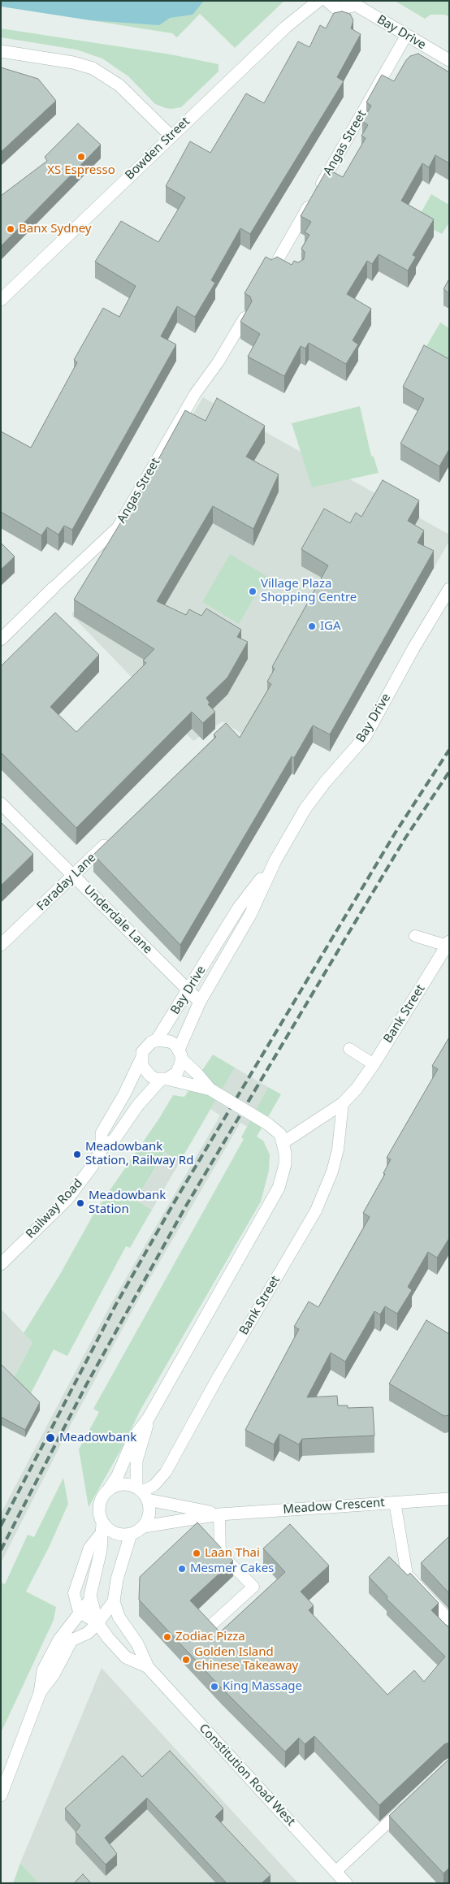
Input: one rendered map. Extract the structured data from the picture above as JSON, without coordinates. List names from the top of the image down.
{
  "streets": {
    "street": [
      "Bay Drive",
      "Angas Street",
      "Bowden Street",
      "Faraday Lane",
      "Underdale Lane",
      "Bank Street",
      "Railway Road",
      "Meadow Crescent",
      "Constitution Road West"
    ]
  },
  "crossings": [
    ["Bay Drive", "Angas Street"],
    ["Bay Drive", "Underdale Lane"],
    ["Bay Drive", "Railway Road"],
    ["Faraday Lane", "Underdale Lane"],
    ["Bank Street", "Meadow Crescent"]
  ],
  "places": [
    "XS Espresso",
    "Banx Sydney",
    "Village Plaza Shopping Centre",
    "IGA",
    "Meadowbank Station, Railway Rd",
    "Meadowbank Station",
    "Meadowbank",
    "Laan Thai",
    "Mesmer Cakes",
    "Zodiac Pizza",
    "Golden Island Chinese Takeaway",
    "King Massage"
  ]
}
